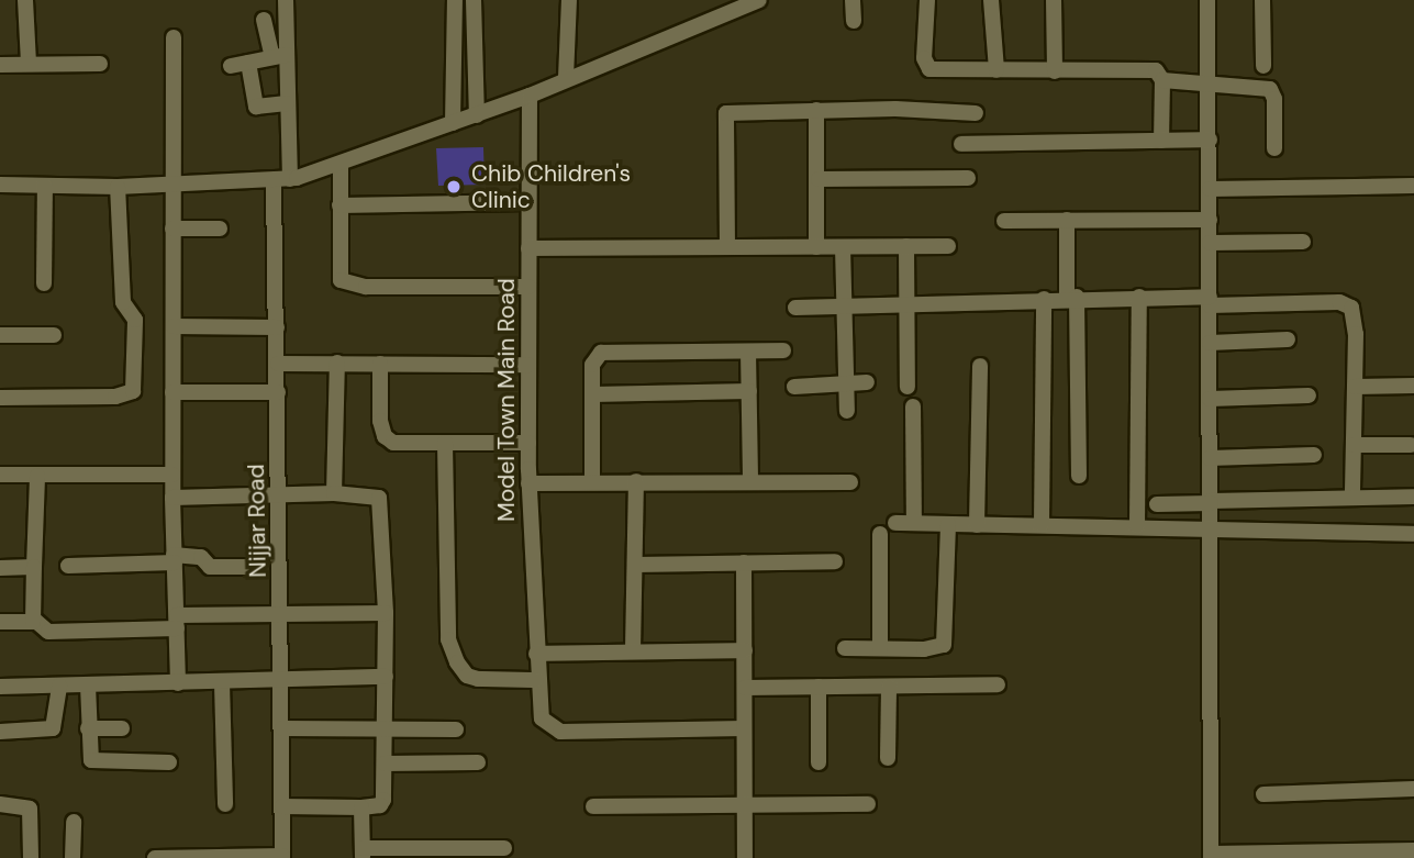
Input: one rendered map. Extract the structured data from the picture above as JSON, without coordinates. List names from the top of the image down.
{
  "streets": {
    "street": ["Model Town Main Road", "Nijjar Road"]
  },
  "places": ["Chib Children's Clinic"]
}
